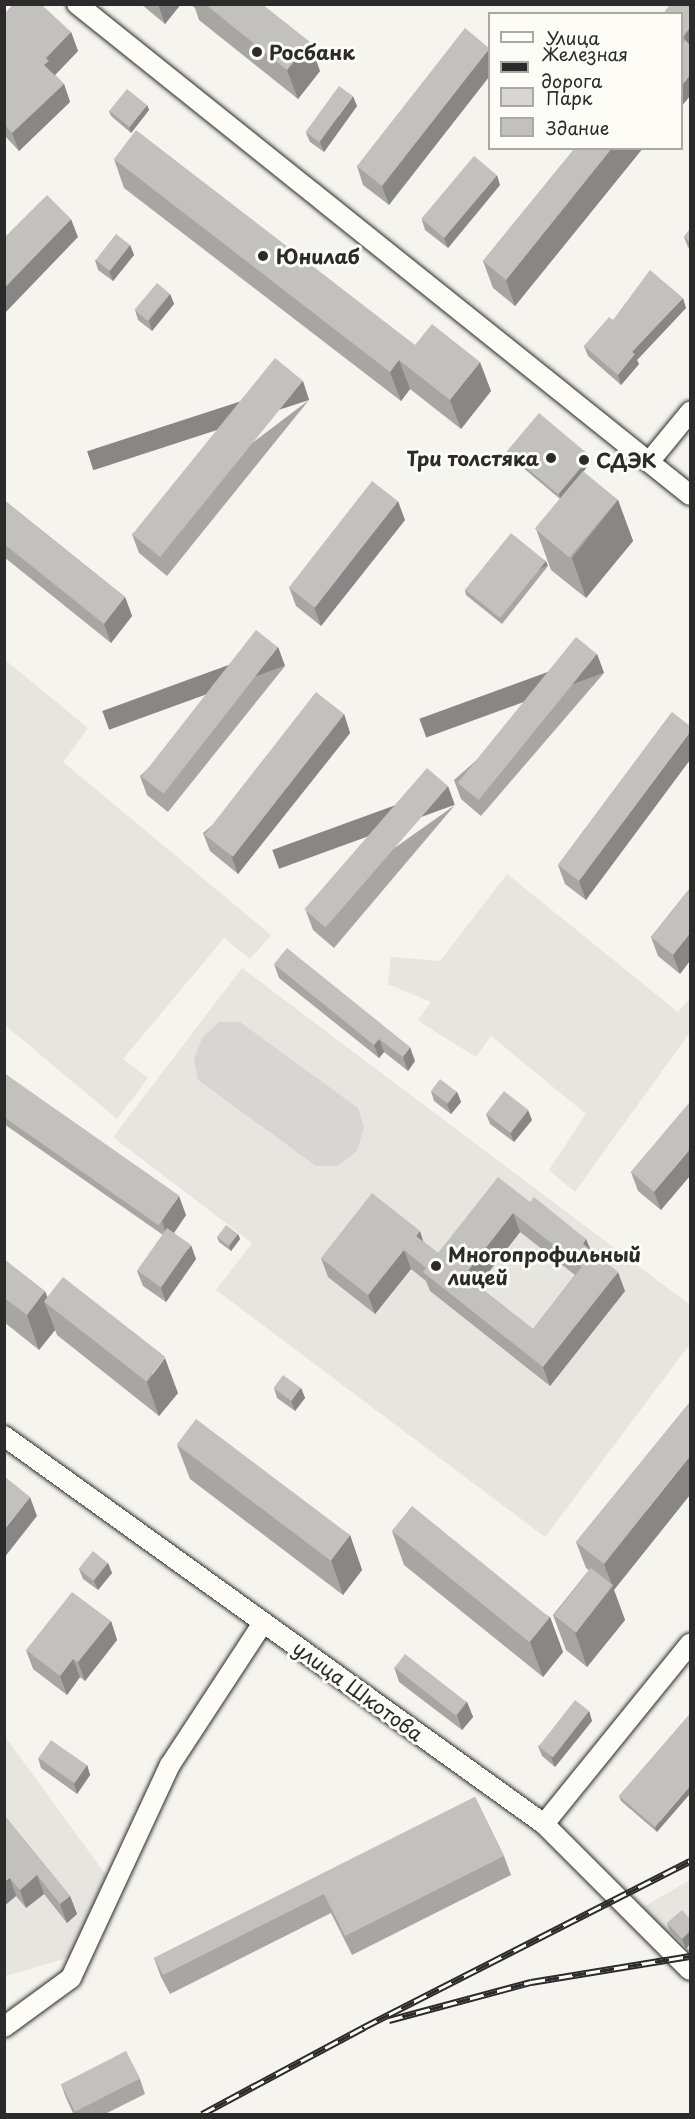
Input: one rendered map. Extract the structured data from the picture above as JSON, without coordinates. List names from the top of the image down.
{
  "streets": {
    "street": ["улица Шкотова"]
  },
  "places": [
    "Росбанк",
    "Юнилаб",
    "Три толстяка",
    "СДЭК",
    "Многопрофильный лицей"
  ],
  "legend": [
    "Улица",
    "Железная дорога",
    "Парк",
    "Здание"
  ]
}
